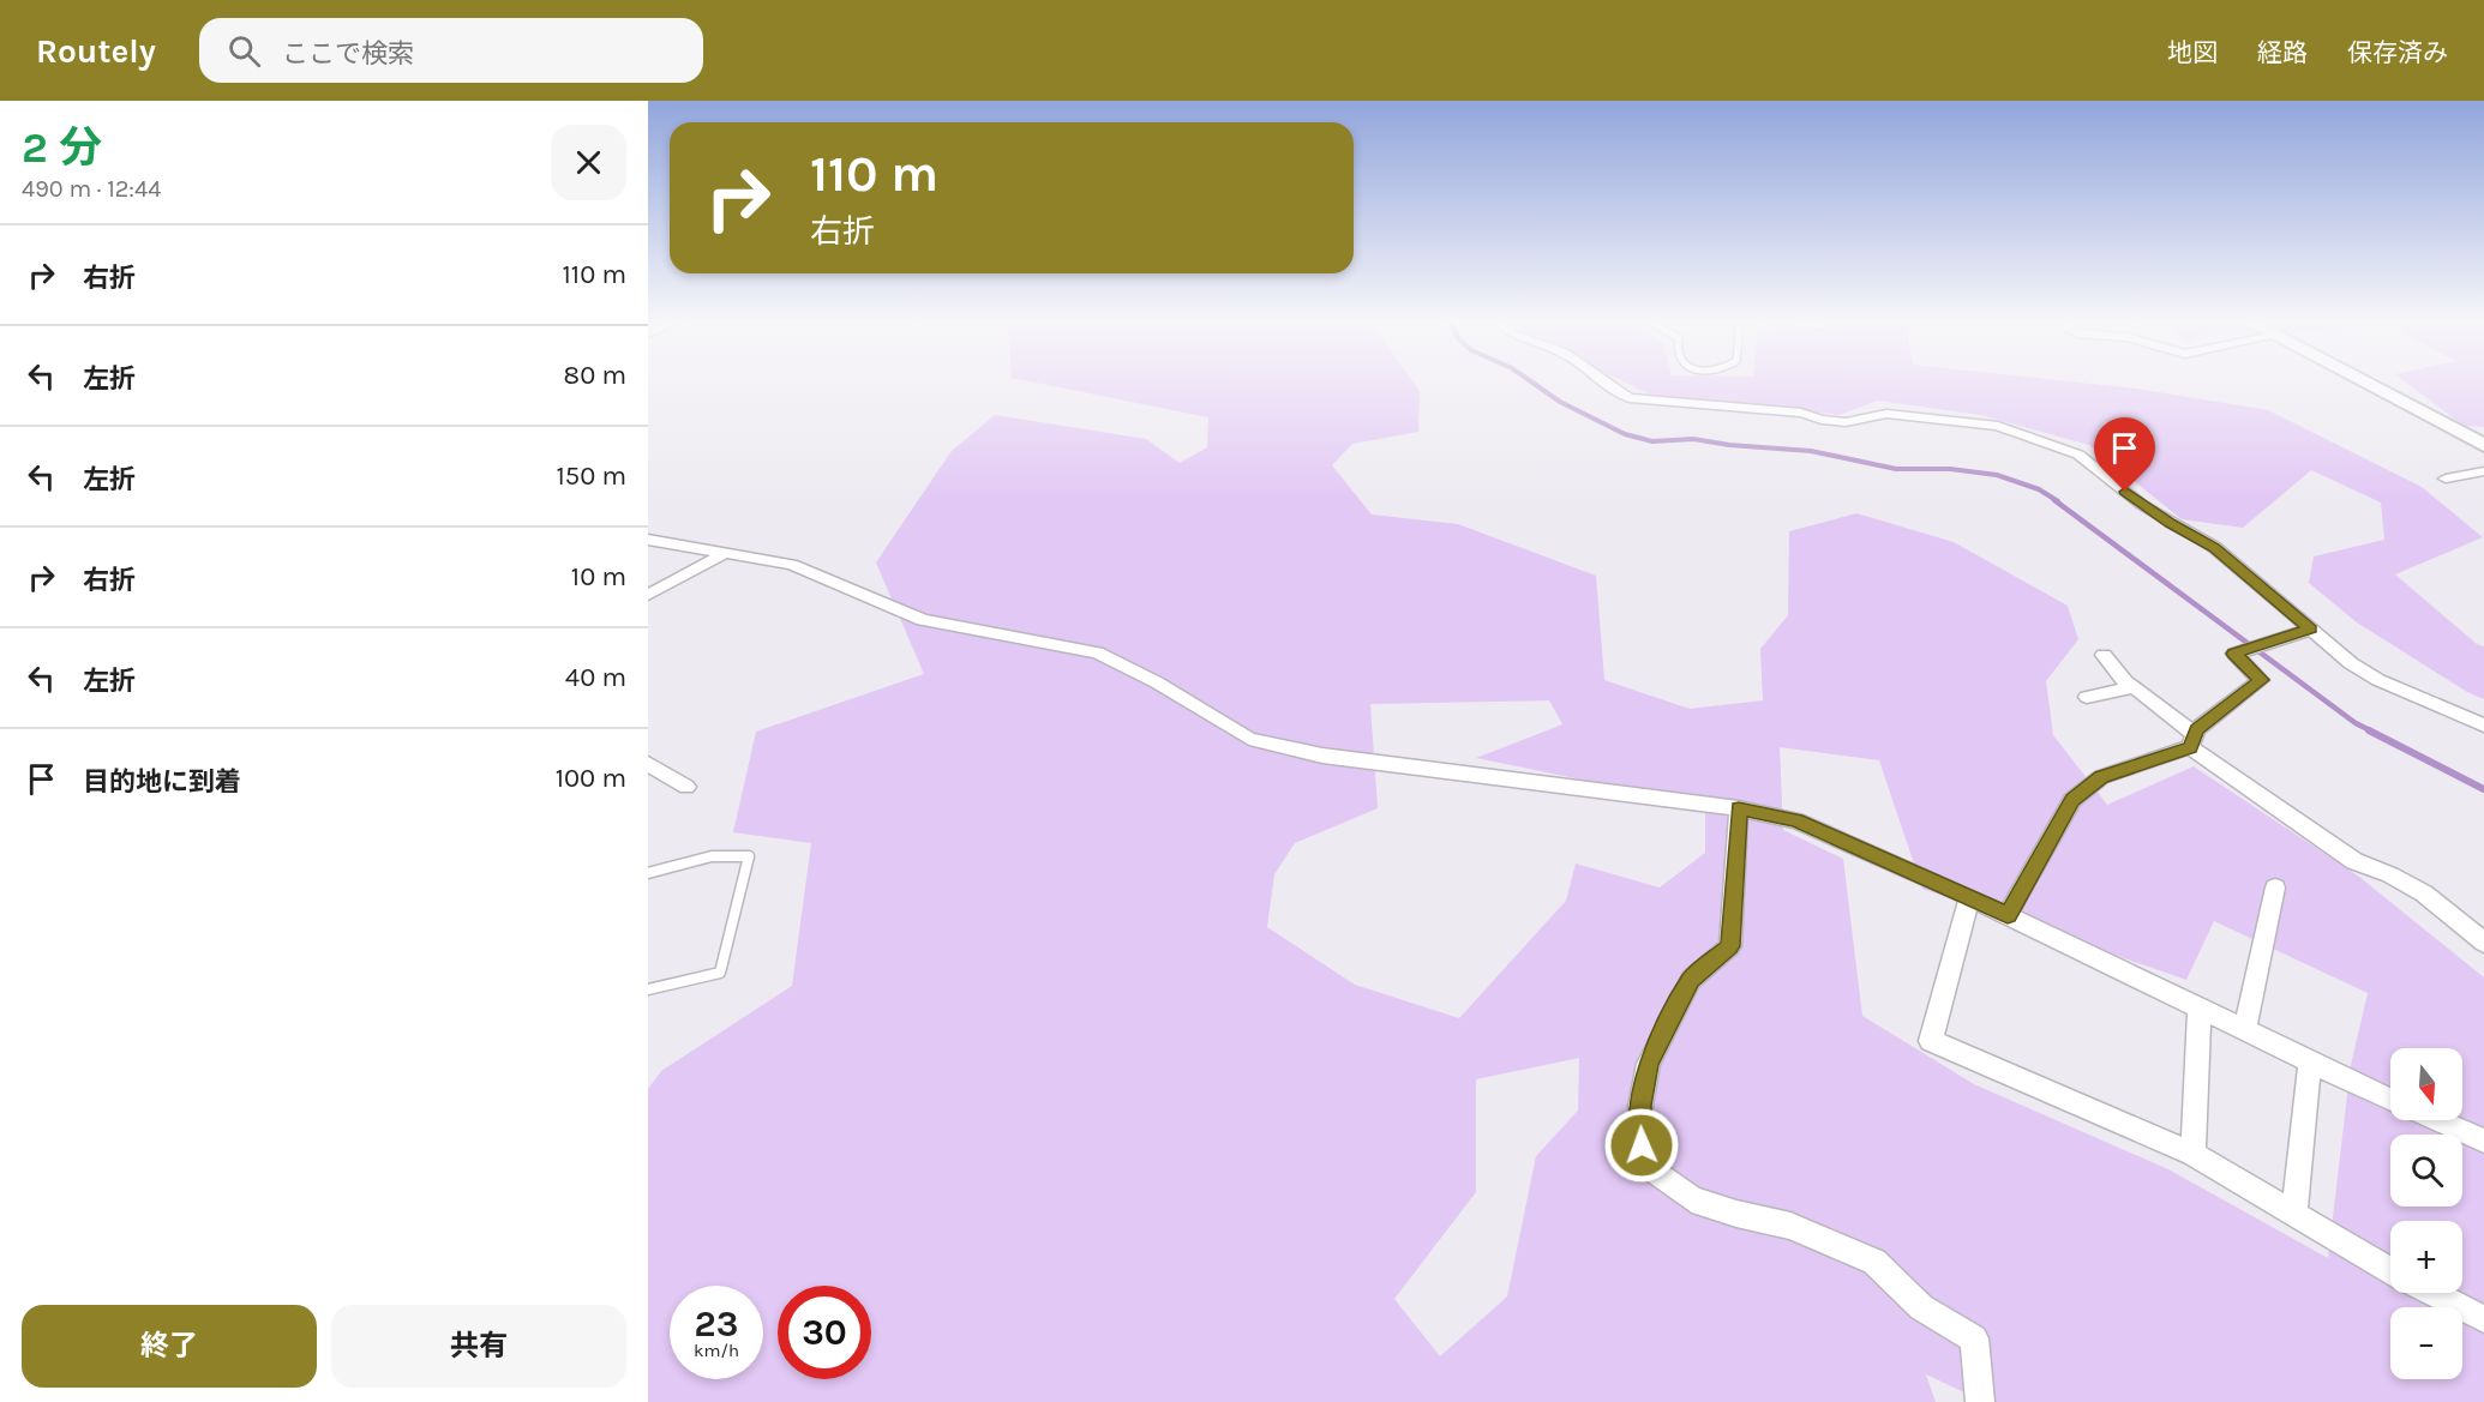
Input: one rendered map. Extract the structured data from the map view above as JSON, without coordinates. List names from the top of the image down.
{
  "north": "bottom",
  "page": {
    "header": "Routely",
    "search": "ここで検索",
    "nav": ["地図", "経路", "保存済み"],
    "heading": ["2 分", "490 m · 12:44"],
    "turn": ["110 m", "右折"],
    "list": [
      {
        "name": "右折",
        "value": "110 m"
      },
      {
        "name": "左折",
        "value": "80 m"
      },
      {
        "name": "左折",
        "value": "150 m"
      },
      {
        "name": "右折",
        "value": "10 m"
      },
      {
        "name": "左折",
        "value": "40 m"
      },
      {
        "name": "目的地に到着",
        "value": "100 m"
      }
    ],
    "map_buttons": ["+", "−"],
    "speed": "23 km/h",
    "limit": "30",
    "buttons": ["終了", "共有"]
  }
}
